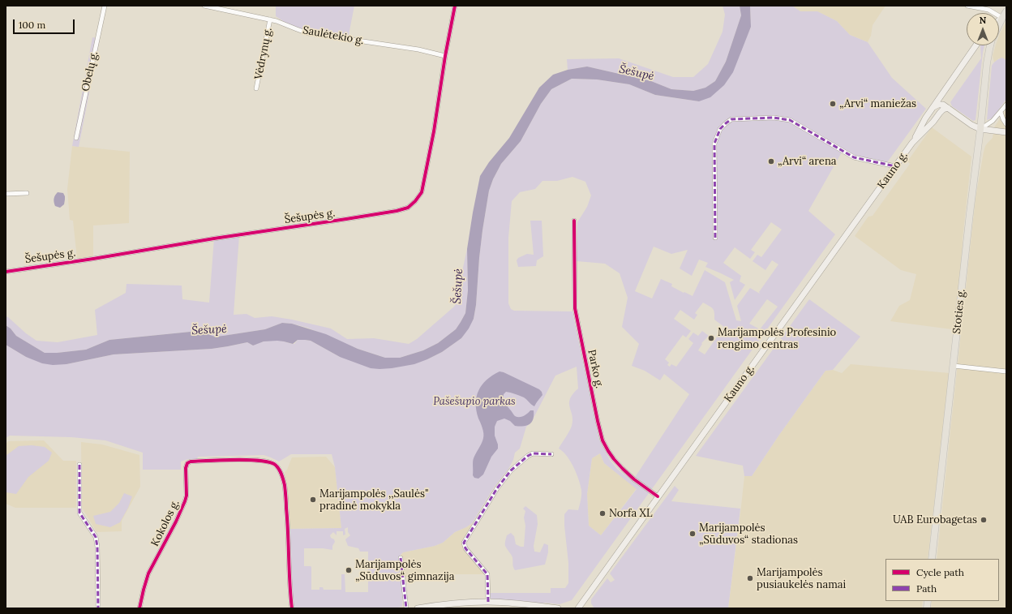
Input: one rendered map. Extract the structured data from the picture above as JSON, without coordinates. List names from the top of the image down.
{
  "streets": {
    "main road": ["Kauno g.", "Stoties g."],
    "street": [
      "Saulėtekio g.",
      "Vėdrynų g.",
      "Obelų g.",
      "Šešupės g.",
      "Parko g.",
      "Kokolos g."
    ]
  },
  "crossings": [
    ["Saulėtekio g.", "Vėdrynų g."],
    ["Saulėtekio g.", "Šešupės g."],
    ["Kauno g.", "Parko g."]
  ],
  "water": ["Šešupė"],
  "parks": ["Pašešupio parkas"],
  "places": [
    "„Arvi“ maniežas",
    "„Arvi“ arena",
    "Marijampolės Profesinio rengimo centras",
    "Marijampolės ,,Saulės\" pradinė mokykla",
    "Norfa XL",
    "UAB Eurobagetas",
    "Marijampolės „Sūduvos“ stadionas",
    "Marijampolės „Sūduvos“ gimnazija",
    "Marijampolės pusiaukelės namai"
  ],
  "legend": ["Cycle path", "Path"],
  "scale_bar": "100 m",
  "north": "top"
}
